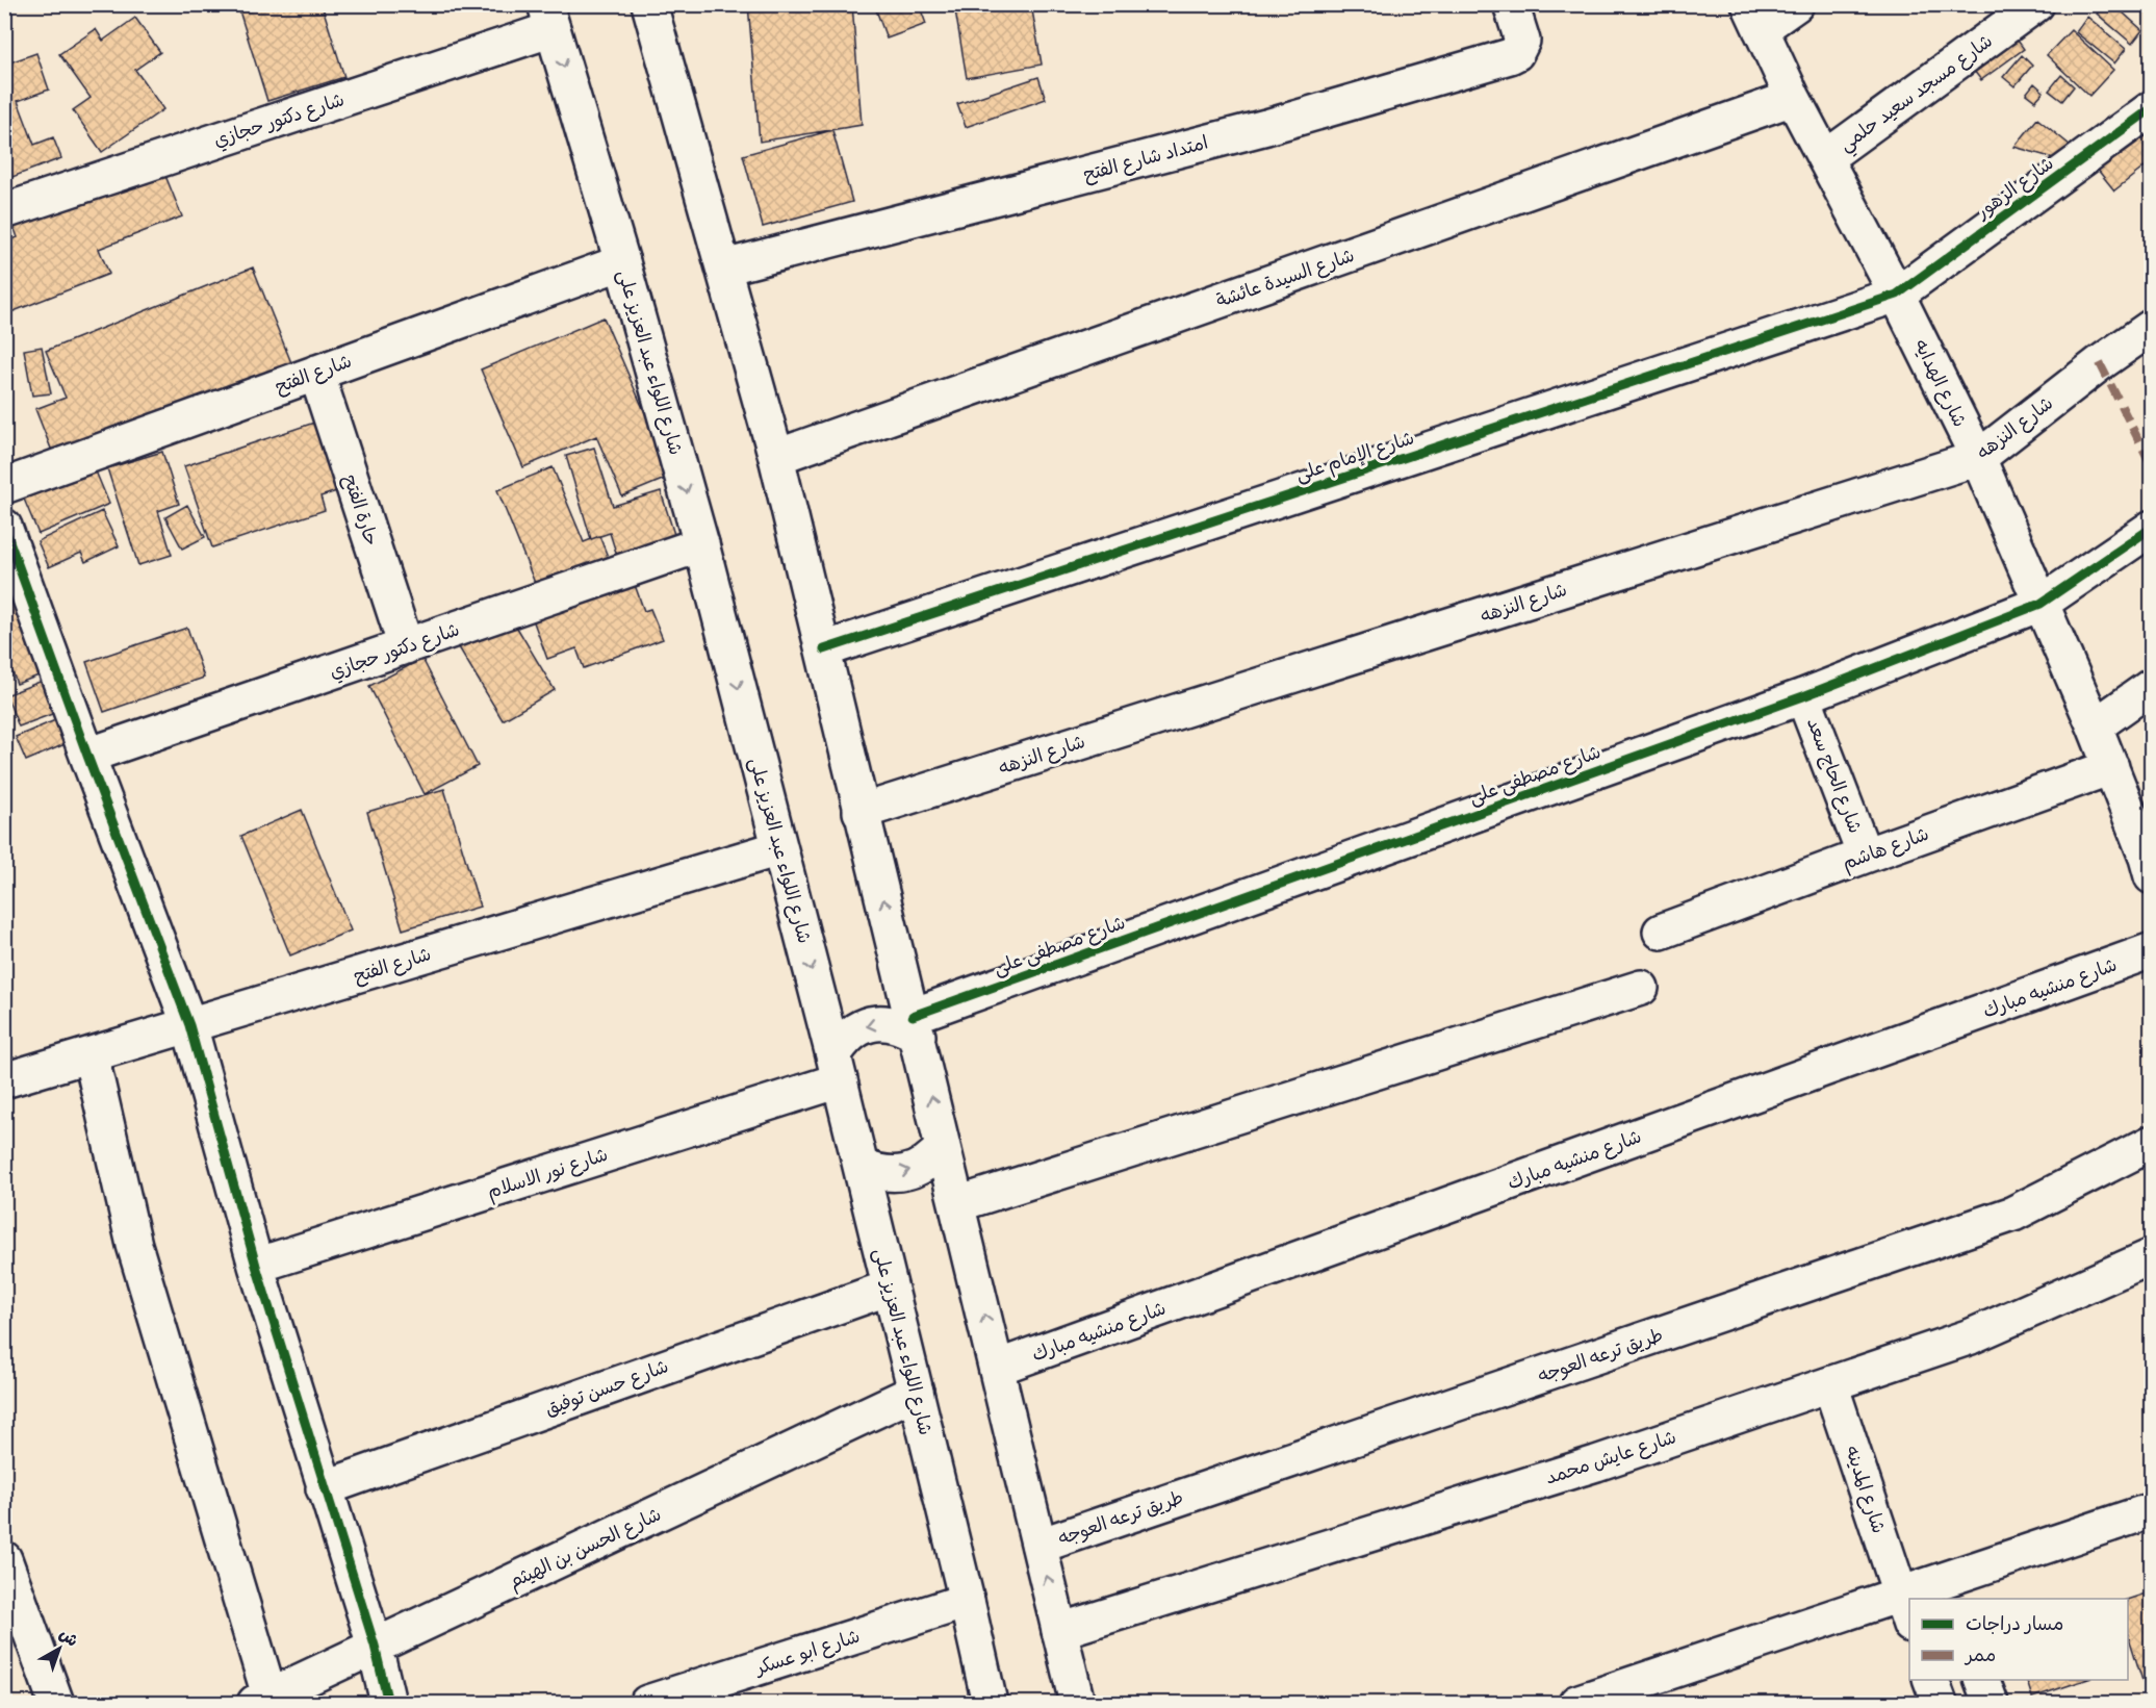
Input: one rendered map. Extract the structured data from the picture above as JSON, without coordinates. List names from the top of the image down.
{
  "streets": {
    "street": [
      "شارع مسجد سعيد حلمي",
      "شارع دكتور حجازي",
      "امتداد شارع الفتح",
      "شارع الزهور",
      "شارع السيدة عائشة",
      "شارع اللواء عبد العزيز على",
      "شارع الفتح",
      "شارع الهدايه",
      "شارع النزهه",
      "شارع الإمام على",
      "حارة الفتح",
      "شارع مصطفى على",
      "شارع الحاج سعد",
      "شارع هاشم",
      "شارع منشيه مبارك",
      "شارع نور الاسلام",
      "طريق ترعه العوجه",
      "شارع حسن توفيق",
      "شارع عايش محمد",
      "شارع المدينه",
      "شارع الحسن بن الهيثم",
      "شارع ابو عسكر"
    ]
  },
  "crossings": [
    ["شارع مسجد سعيد حلمي", "شارع الهدايه"],
    ["شارع دكتور حجازي", "شارع اللواء عبد العزيز على"],
    ["شارع دكتور حجازي", "حارة الفتح"],
    ["شارع الزهور", "شارع الهدايه"],
    ["شارع الزهور", "شارع الإمام على"],
    ["شارع السيدة عائشة", "شارع الهدايه"],
    ["شارع اللواء عبد العزيز على", "شارع الفتح"],
    ["شارع اللواء عبد العزيز على", "شارع نور الاسلام"],
    ["شارع اللواء عبد العزيز على", "شارع حسن توفيق"],
    ["شارع اللواء عبد العزيز على", "شارع الحسن بن الهيثم"],
    ["شارع اللواء عبد العزيز على", "شارع ابو عسكر"],
    ["شارع الفتح", "حارة الفتح"],
    ["شارع الهدايه", "شارع النزهه"],
    ["شارع الهدايه", "شارع الإمام على"],
    ["شارع الهدايه", "شارع مصطفى على"],
    ["شارع الهدايه", "شارع هاشم"],
    ["شارع مصطفى على", "شارع الحاج سعد"],
    ["شارع الحاج سعد", "شارع هاشم"],
    ["شارع عايش محمد", "شارع المدينه"]
  ],
  "legend": ["مسار دراجات", "ممر"],
  "north": "top right"
}
